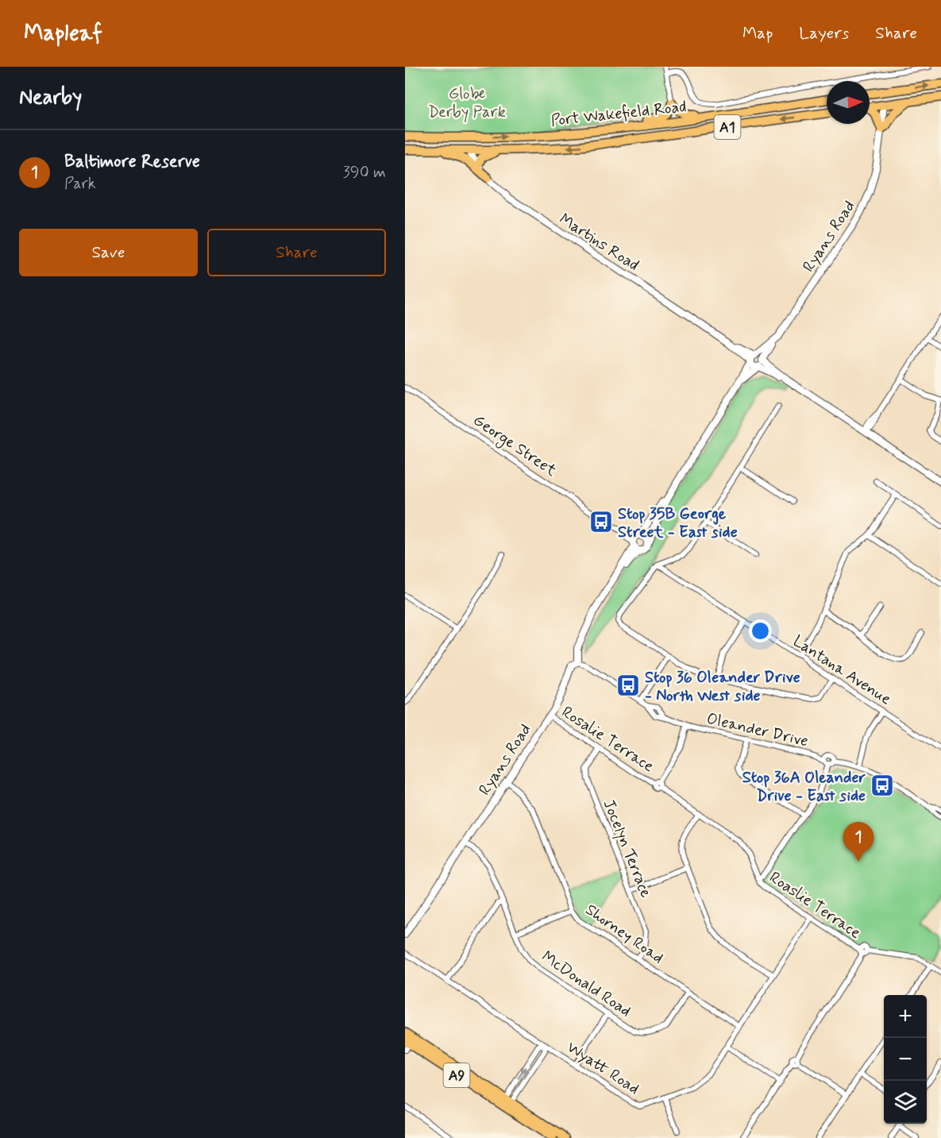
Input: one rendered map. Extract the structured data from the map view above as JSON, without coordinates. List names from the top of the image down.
{
  "streets": {
    "main road": ["Port Wakefield Road", "A1", "A9"],
    "street": [
      "Ryans Road",
      "Martins Road",
      "George Street",
      "Lantana Avenue",
      "Oleander Drive",
      "Rosalie Terrace",
      "Jocelyn Terrace",
      "Roaslie Terrace",
      "Shorney Road",
      "McDonald Road",
      "Wyatt Road"
    ]
  },
  "crossings": [
    ["Port Wakefield Road", "Martins Road"],
    ["Ryans Road", "Martins Road"],
    ["Ryans Road", "George Street"],
    ["Ryans Road", "Oleander Drive"],
    ["Ryans Road", "Rosalie Terrace"],
    ["Ryans Road", "Shorney Road"],
    ["Ryans Road", "McDonald Road"],
    ["Rosalie Terrace", "Jocelyn Terrace"],
    ["Rosalie Terrace", "Roaslie Terrace"],
    ["Jocelyn Terrace", "Shorney Road"],
    ["Roaslie Terrace", "Wyatt Road"],
    ["Shorney Road", "McDonald Road"],
    ["Shorney Road", "Wyatt Road"]
  ],
  "parks": ["Globe Derby Park"],
  "places": {
    "bus stop": ["Stop 35B George Street - East side", "Stop 36 Oleander Drive - North West side", "Stop 36A Oleander Drive - East side"]
  },
  "north": "right",
  "page": {
    "header": "Mapleaf",
    "nav": ["Map", "Layers", "Share"],
    "heading": "Nearby",
    "list": [
      {
        "mark": "1",
        "name": "Baltimore Reserve",
        "note": "Park",
        "value": "390 m"
      }
    ],
    "buttons": ["Save", "Share"],
    "pins": "1",
    "map_buttons": ["+", "−"]
  }
}
